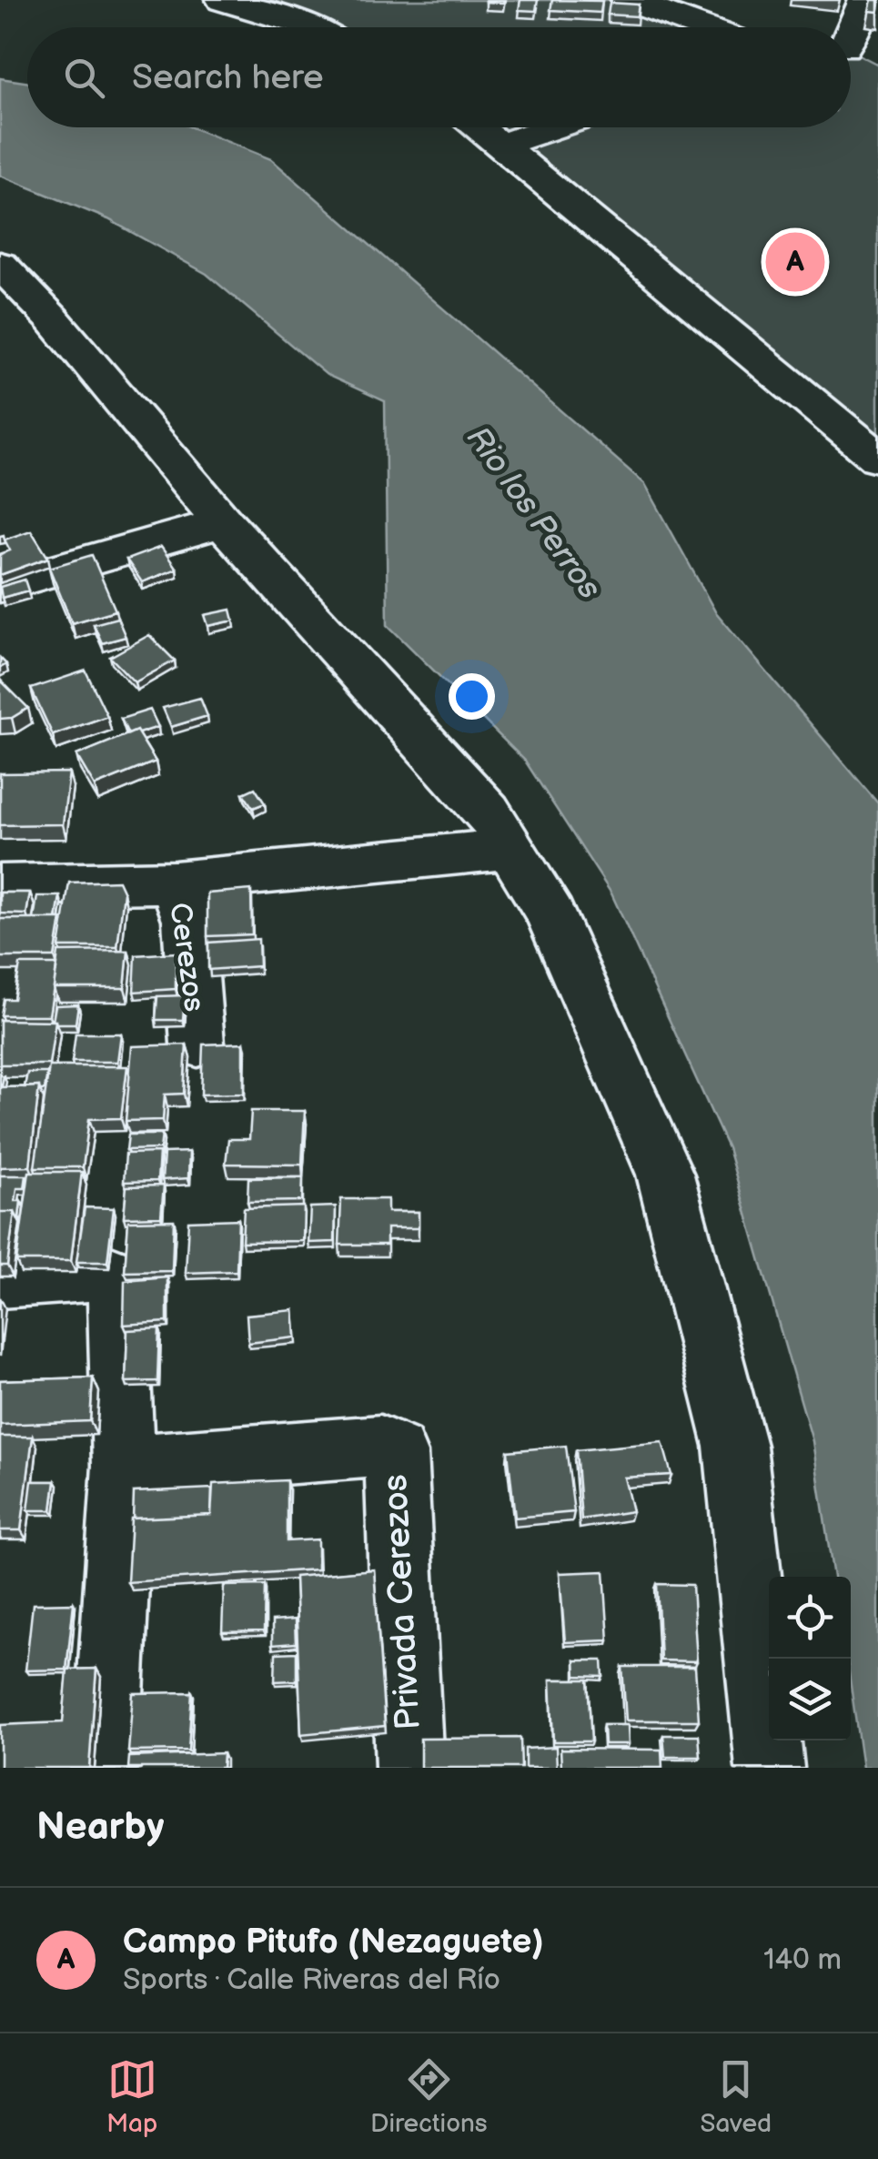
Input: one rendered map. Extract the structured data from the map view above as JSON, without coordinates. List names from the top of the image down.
{
  "streets": {
    "street": ["Cerezos", "Privada Cerezos"]
  },
  "water": ["Rio los Perros"],
  "page": {
    "search": "Search here",
    "pins": "A",
    "heading": "Nearby",
    "list": [
      {
        "mark": "A",
        "name": "Campo Pitufo (Nezaguete)",
        "note": "Sports · Calle Riveras del Río",
        "value": "140 m"
      }
    ],
    "nav": ["Map", "Directions", "Saved"]
  }
}
